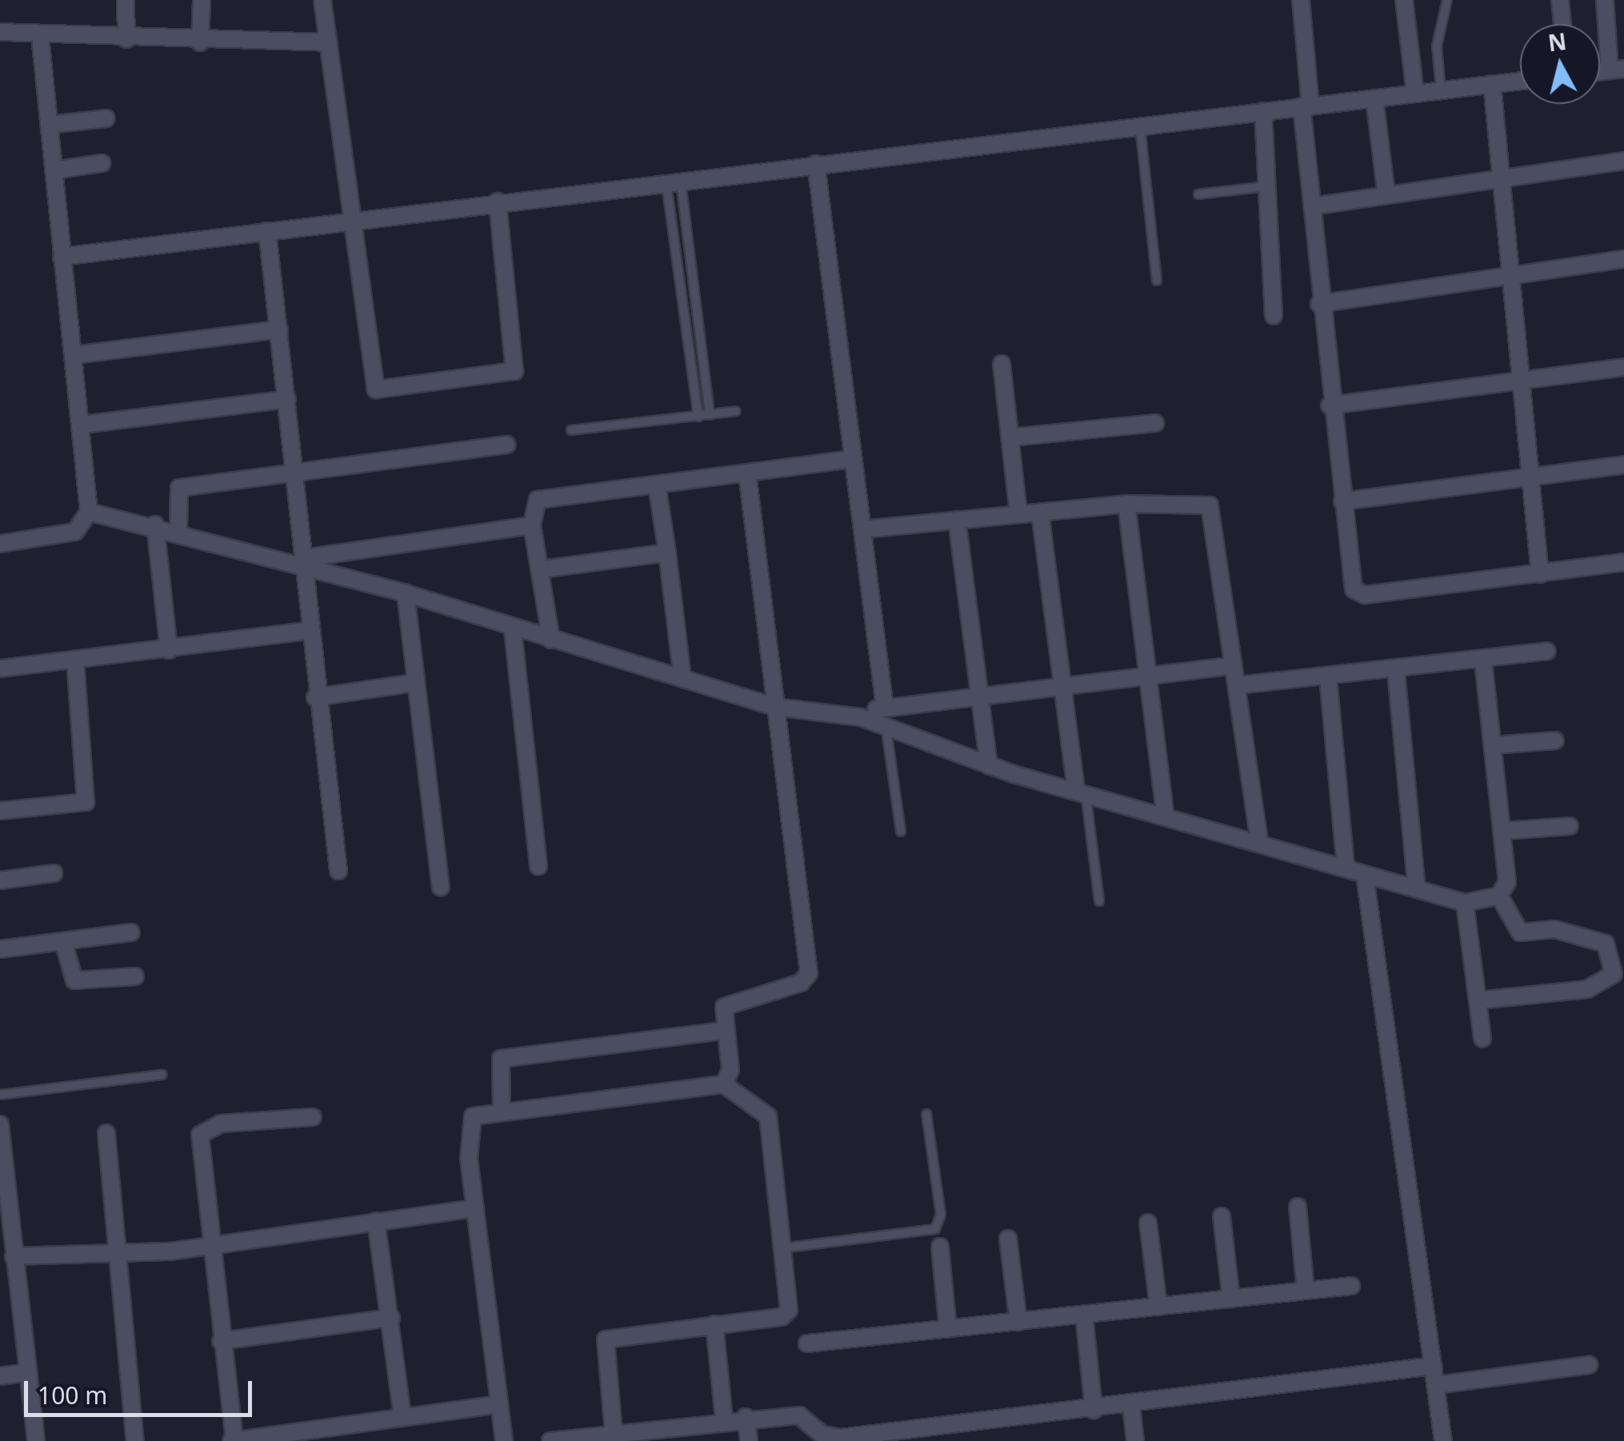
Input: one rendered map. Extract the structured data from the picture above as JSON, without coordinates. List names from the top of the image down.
{
  "scale_bar": "100 m",
  "north": "top"
}
